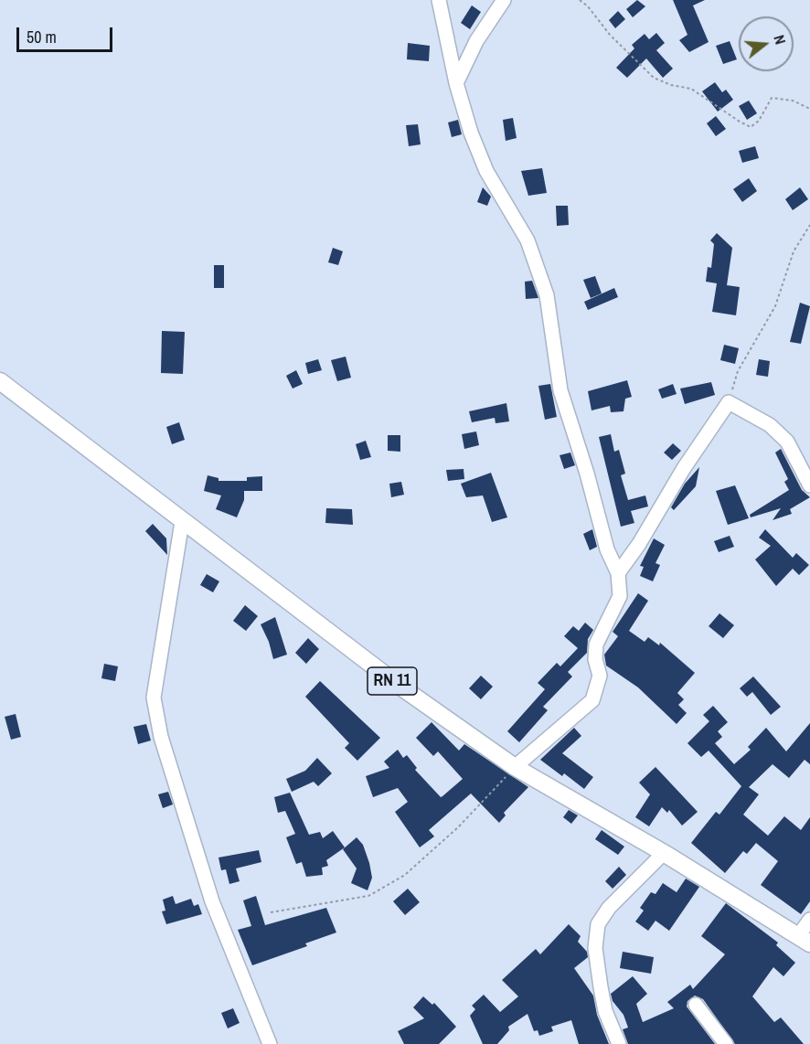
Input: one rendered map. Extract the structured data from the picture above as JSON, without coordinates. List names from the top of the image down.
{
  "streets": {
    "main road": ["RN 11"]
  },
  "scale_bar": "50 m",
  "north": "right"
}
